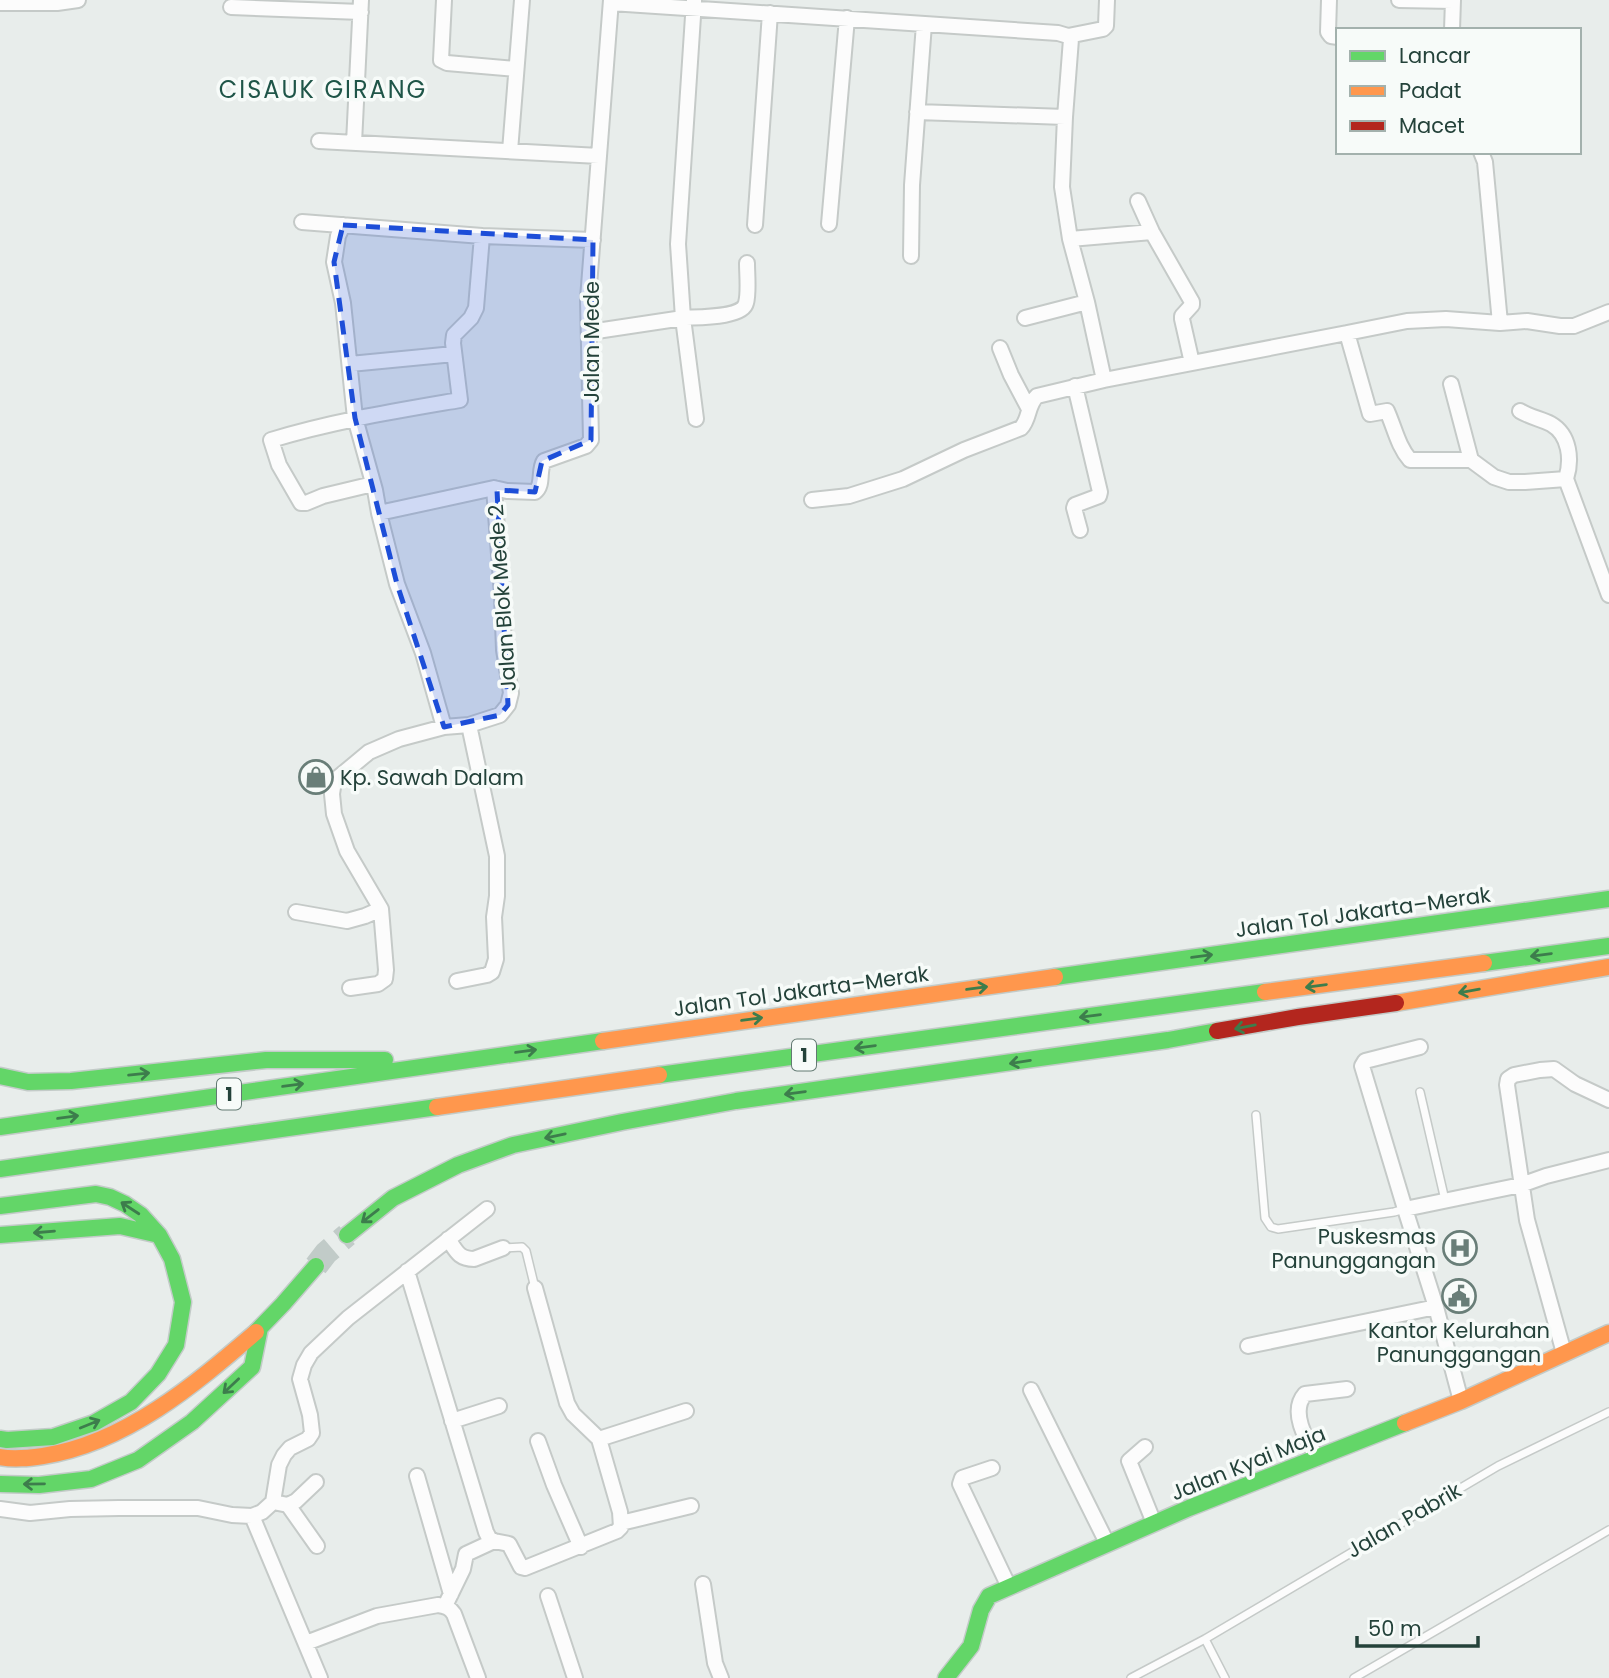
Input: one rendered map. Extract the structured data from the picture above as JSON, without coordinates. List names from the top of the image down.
{
  "streets": {
    "main road": ["Jalan Tol Jakarta–Merak", "1", "Jalan Kyai Maja"],
    "street": ["Jalan Mede", "Jalan Blok Mede 2"],
    "lane": ["Jalan Pabrik"]
  },
  "crossings": [
    ["Jalan Mede", "Jalan Blok Mede 2"]
  ],
  "districts": ["CISAUK GIRANG"],
  "places": {
    "shop": ["Kp. Sawah Dalam"],
    "hospital": ["Puskesmas Panunggangan"],
    "public building": ["Kantor Kelurahan Panunggangan"]
  },
  "legend": ["Lancar", "Padat", "Macet"],
  "scale_bar": "50 m"
}
